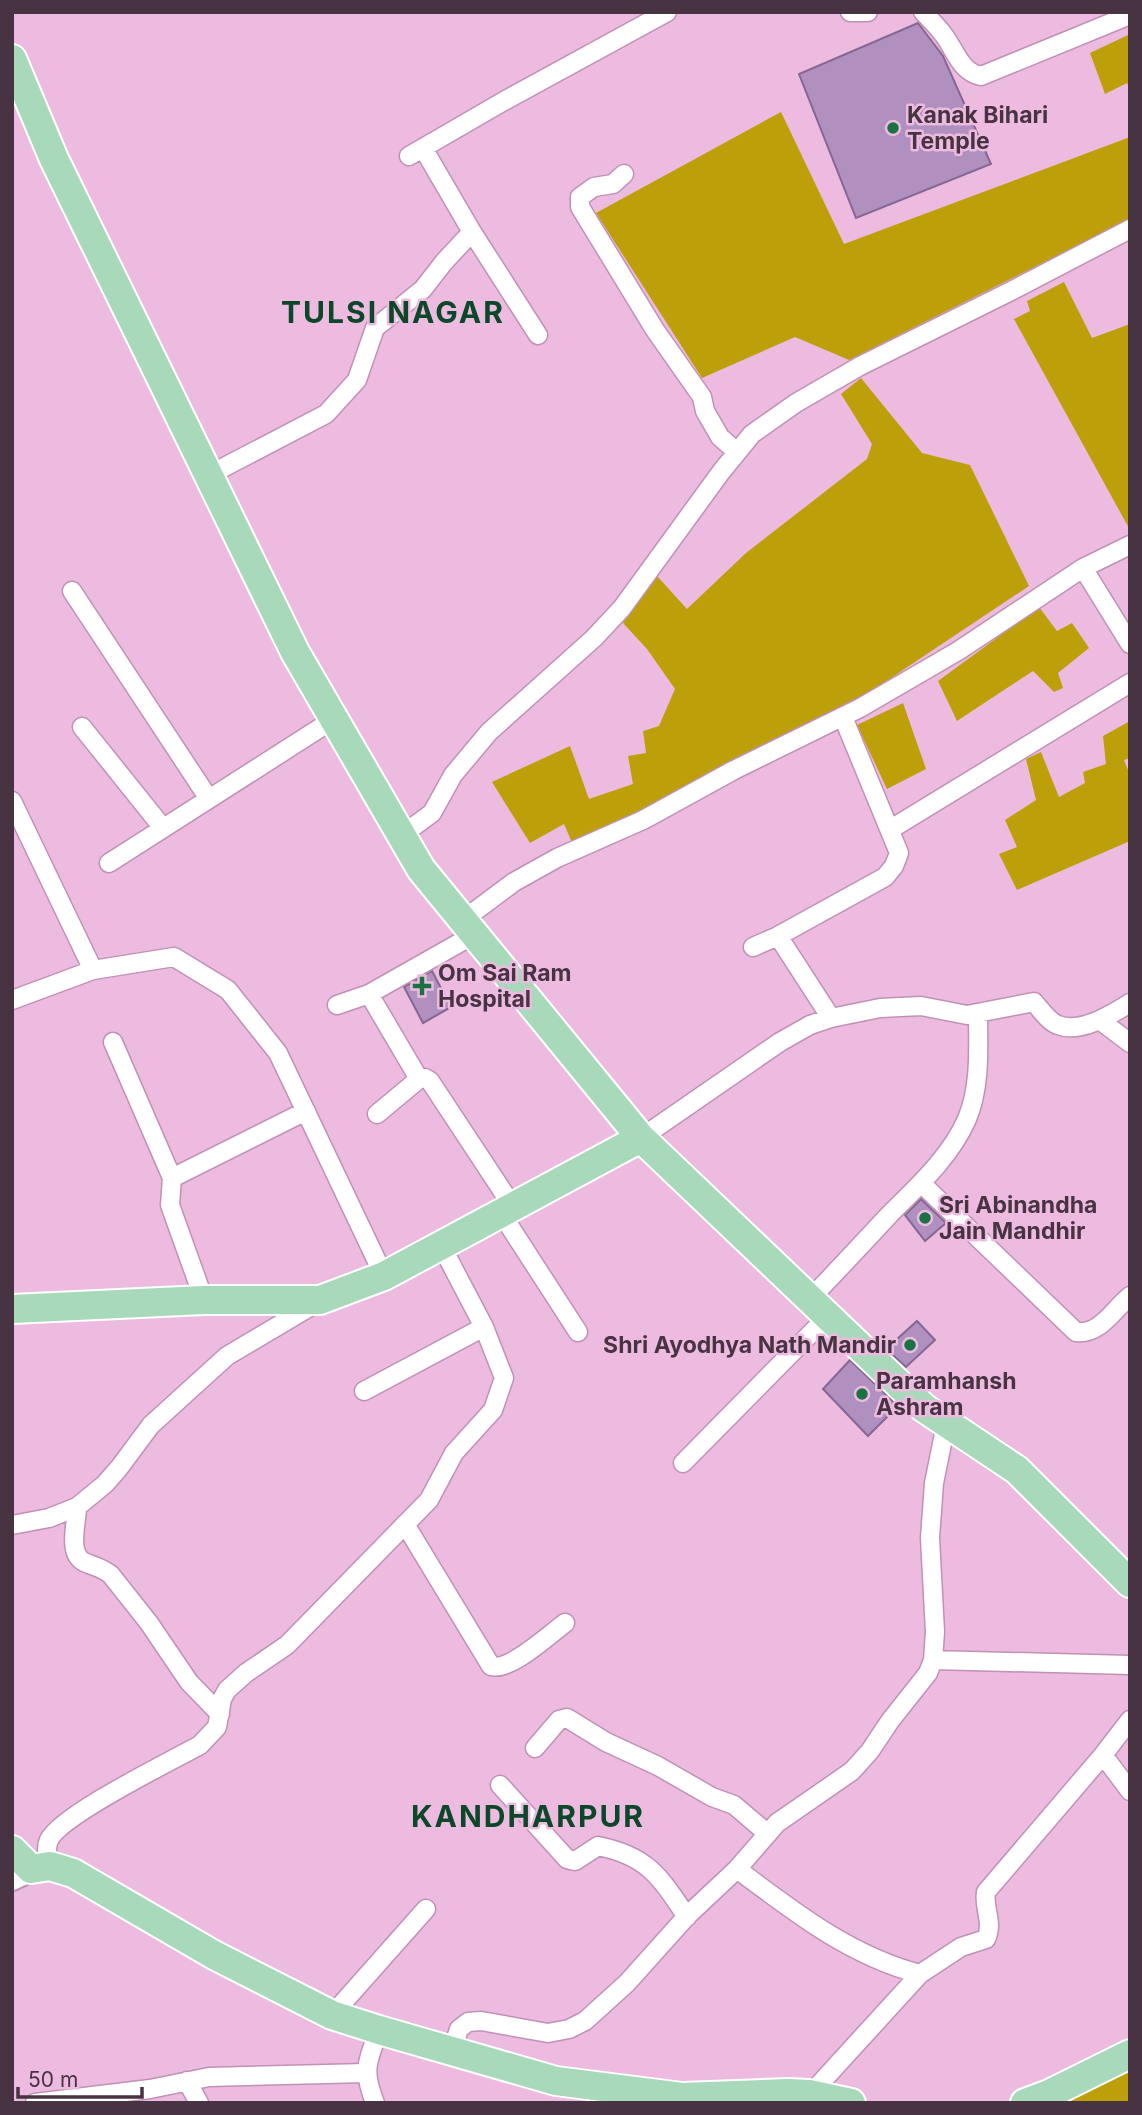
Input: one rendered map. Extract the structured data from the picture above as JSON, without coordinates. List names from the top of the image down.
{
  "districts": ["TULSI NAGAR", "KANDHARPUR"],
  "places": {
    "other": [
      "Kanak Bihari Temple",
      "Sri Abinandha Jain Mandhir",
      "Shri Ayodhya Nath Mandir",
      "Paramhansh Ashram"
    ],
    "health": ["Om Sai Ram Hospital"]
  },
  "scale_bar": "50 m"
}
